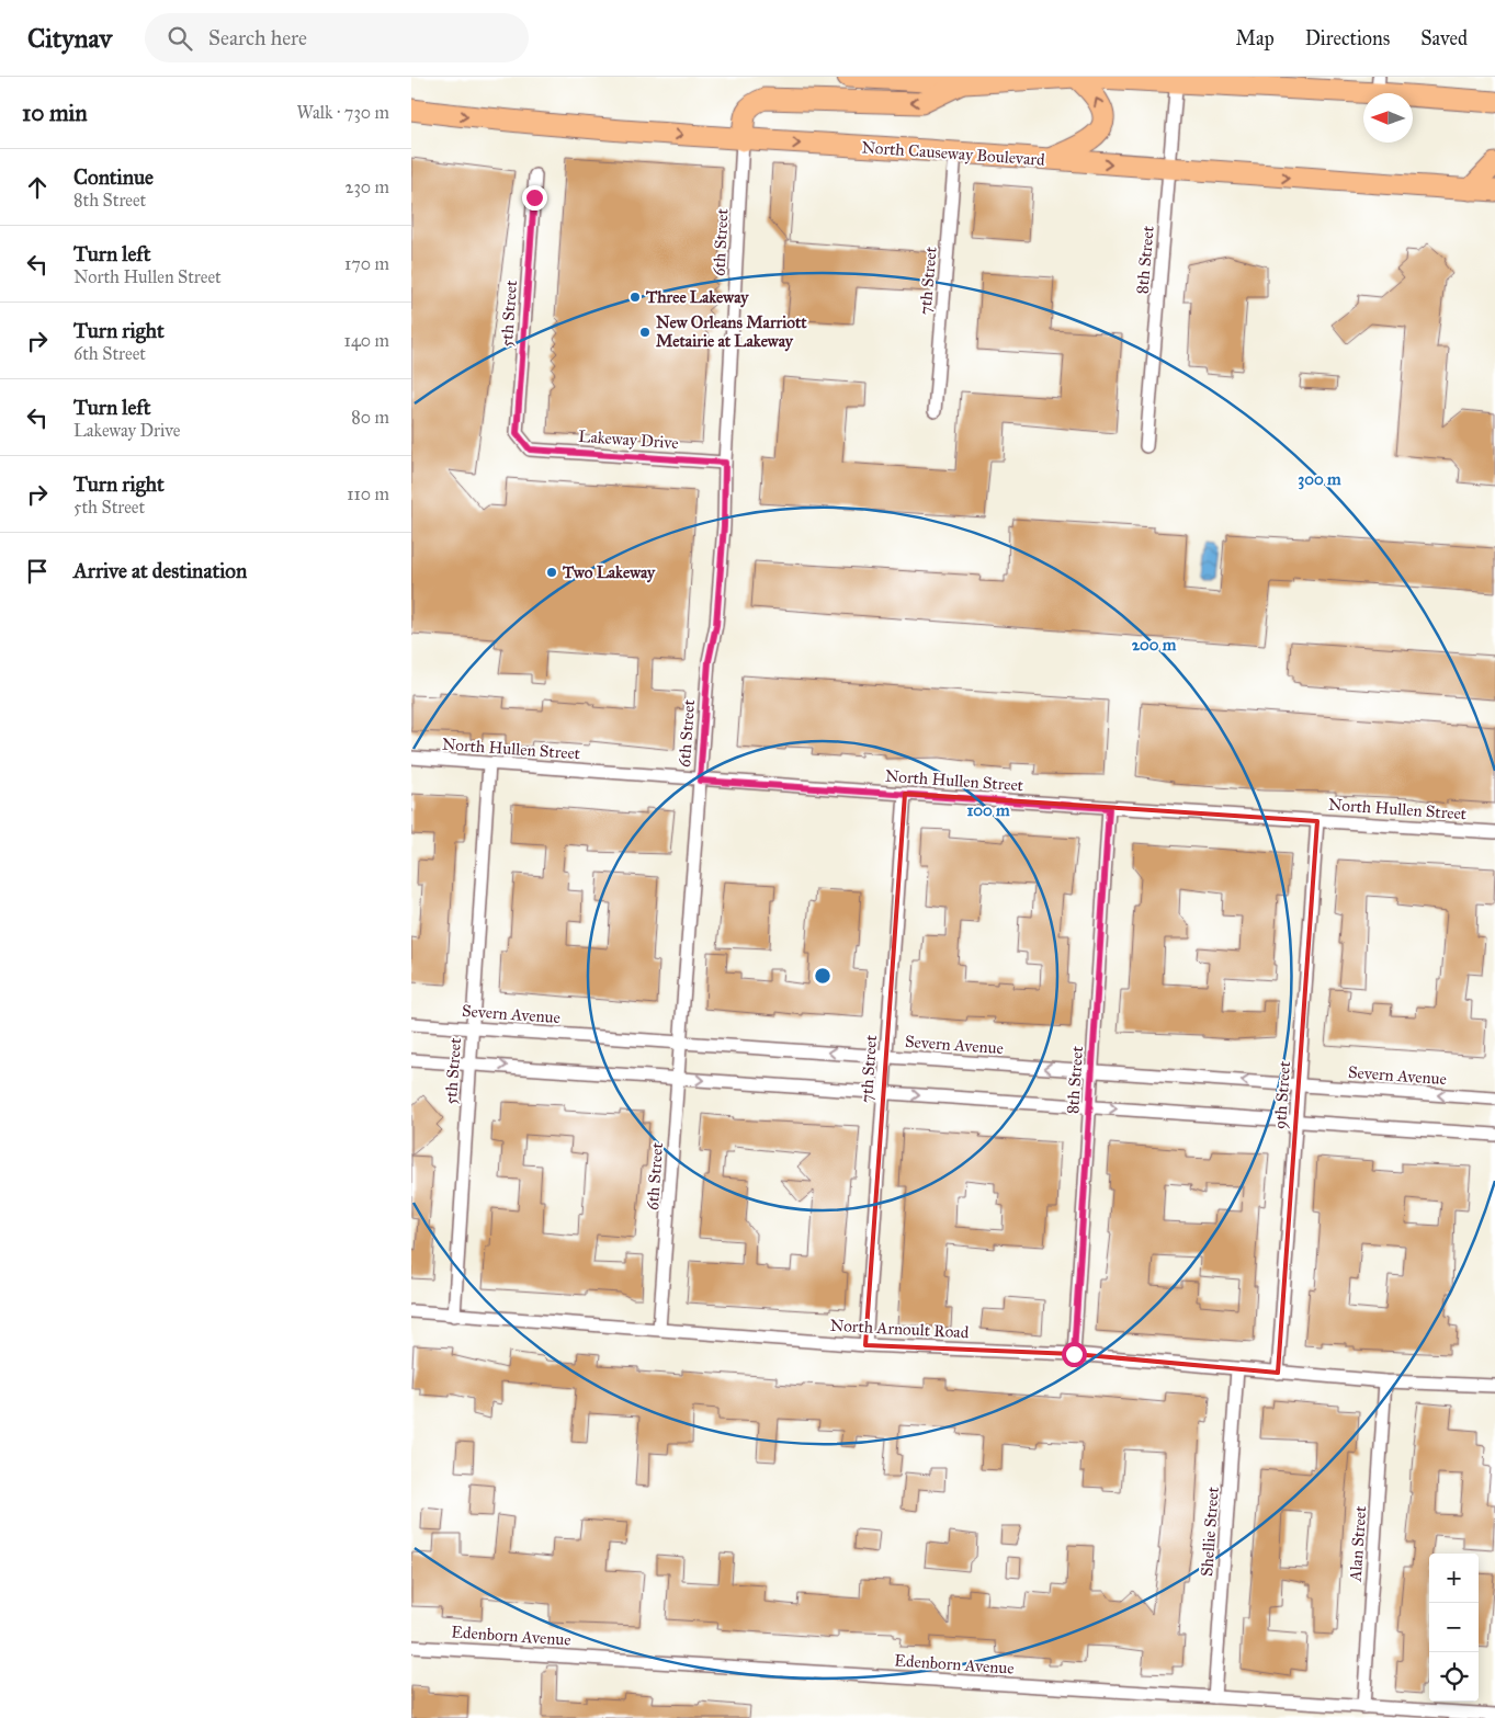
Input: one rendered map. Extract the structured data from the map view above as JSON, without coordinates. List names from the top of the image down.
{
  "streets": {
    "highway": ["North Causeway Boulevard"],
    "street": [
      "6th Street",
      "8th Street",
      "7th Street",
      "5th Street",
      "Lakeway Drive",
      "North Hullen Street",
      "Severn Avenue",
      "9th Street",
      "North Arnoult Road",
      "Shellie Street",
      "Alan Street",
      "Edenborn Avenue"
    ]
  },
  "crossings": [
    ["North Causeway Boulevard", "6th Street"],
    ["North Causeway Boulevard", "8th Street"],
    ["North Causeway Boulevard", "7th Street"],
    ["6th Street", "Lakeway Drive"],
    ["6th Street", "North Hullen Street"],
    ["6th Street", "Severn Avenue"],
    ["6th Street", "North Arnoult Road"],
    ["8th Street", "North Hullen Street"],
    ["8th Street", "Severn Avenue"],
    ["8th Street", "North Arnoult Road"],
    ["7th Street", "North Hullen Street"],
    ["7th Street", "Severn Avenue"],
    ["7th Street", "North Arnoult Road"],
    ["5th Street", "Lakeway Drive"],
    ["5th Street", "North Hullen Street"],
    ["5th Street", "Severn Avenue"],
    ["5th Street", "North Arnoult Road"],
    ["North Hullen Street", "9th Street"],
    ["Severn Avenue", "9th Street"],
    ["9th Street", "North Arnoult Road"],
    ["North Arnoult Road", "Shellie Street"],
    ["North Arnoult Road", "Alan Street"],
    ["Shellie Street", "Edenborn Avenue"],
    ["Alan Street", "Edenborn Avenue"]
  ],
  "places": ["Three Lakeway", "New Orleans Marriott Metairie at Lakeway", "Two Lakeway"],
  "north": "left",
  "page": {
    "header": "Citynav",
    "search": "Search here",
    "nav": ["Map", "Directions", "Saved"],
    "heading": ["10 min", "Walk · 730 m"],
    "list": [
      ["Continue", "8th Street", "230 m"],
      ["Turn left", "North Hullen Street", "170 m"],
      ["Turn right", "6th Street", "140 m"],
      ["Turn left", "Lakeway Drive", "80 m"],
      ["Turn right", "5th Street", "110 m"],
      "Arrive at destination"
    ],
    "map_buttons": ["+", "−"]
  },
  "rings": ["300 m", "200 m", "100 m"]
}
